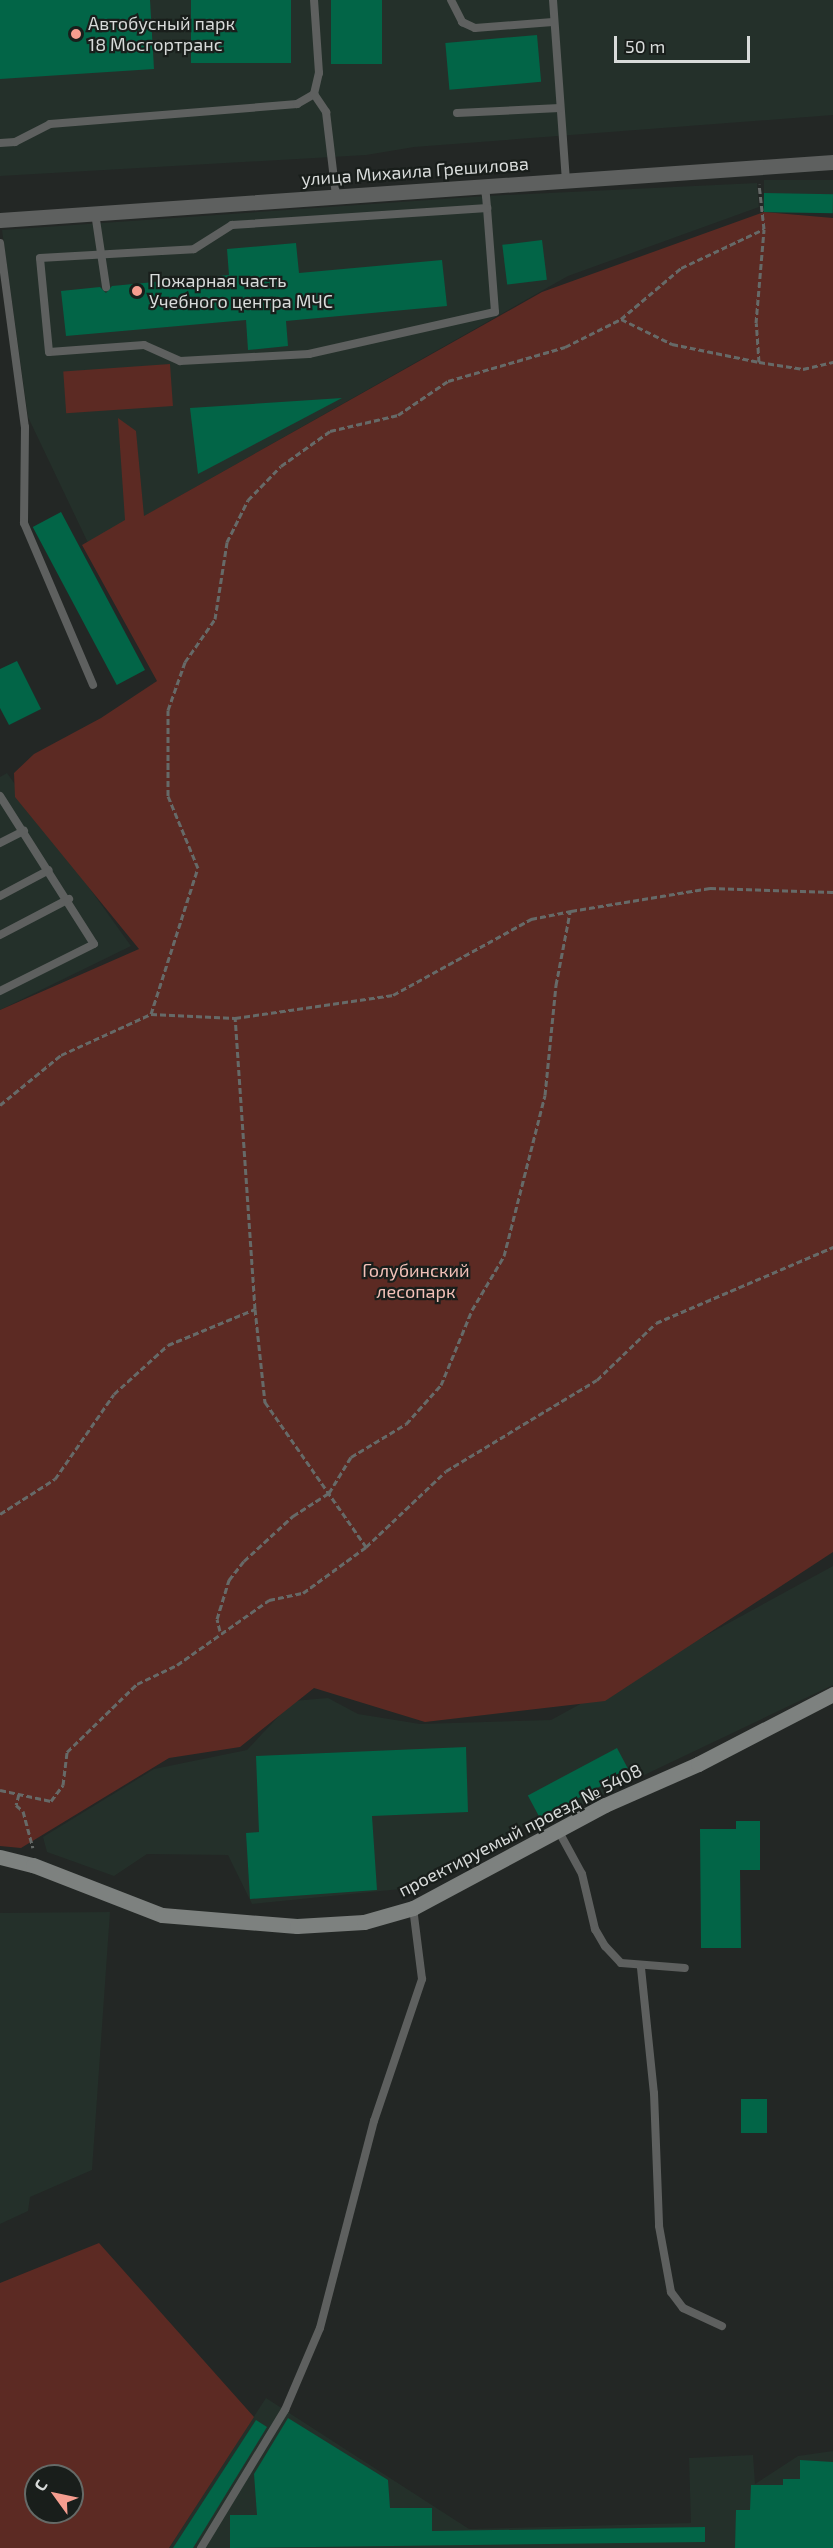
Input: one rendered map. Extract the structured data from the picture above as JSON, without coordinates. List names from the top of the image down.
{
  "streets": {
    "street": ["улица Михаила Грешилова", "проектируемый проезд № 5408"]
  },
  "parks": ["Голубинский лесопарк"],
  "places": ["Автобусный парк 18 Мосгортранс", "Пожарная часть Учебного центра МЧС"],
  "scale_bar": "50 m",
  "north": "top left"
}
